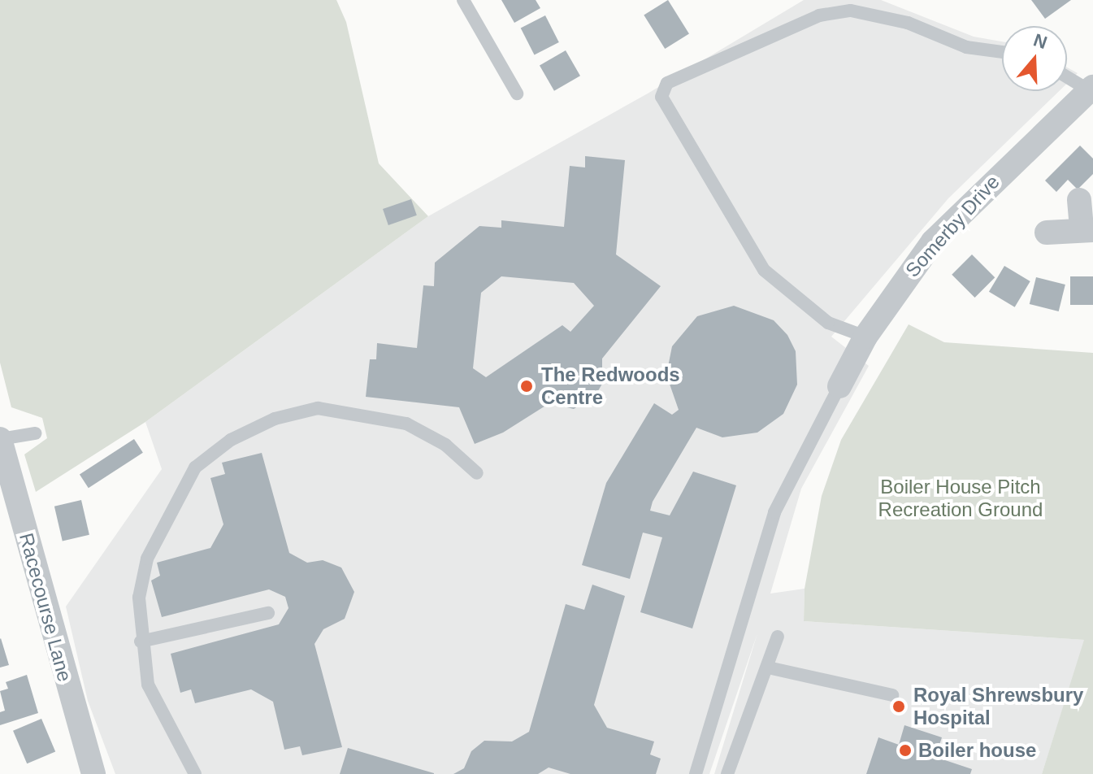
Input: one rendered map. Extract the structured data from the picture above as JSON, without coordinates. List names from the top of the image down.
{
  "streets": {
    "street": ["Somerby Drive", "Racecourse Lane"]
  },
  "parks": ["Boiler House Pitch Recreation Ground"],
  "places": ["The Redwoods Centre", "Royal Shrewsbury Hospital", "Boiler house"],
  "north": "top"
}
